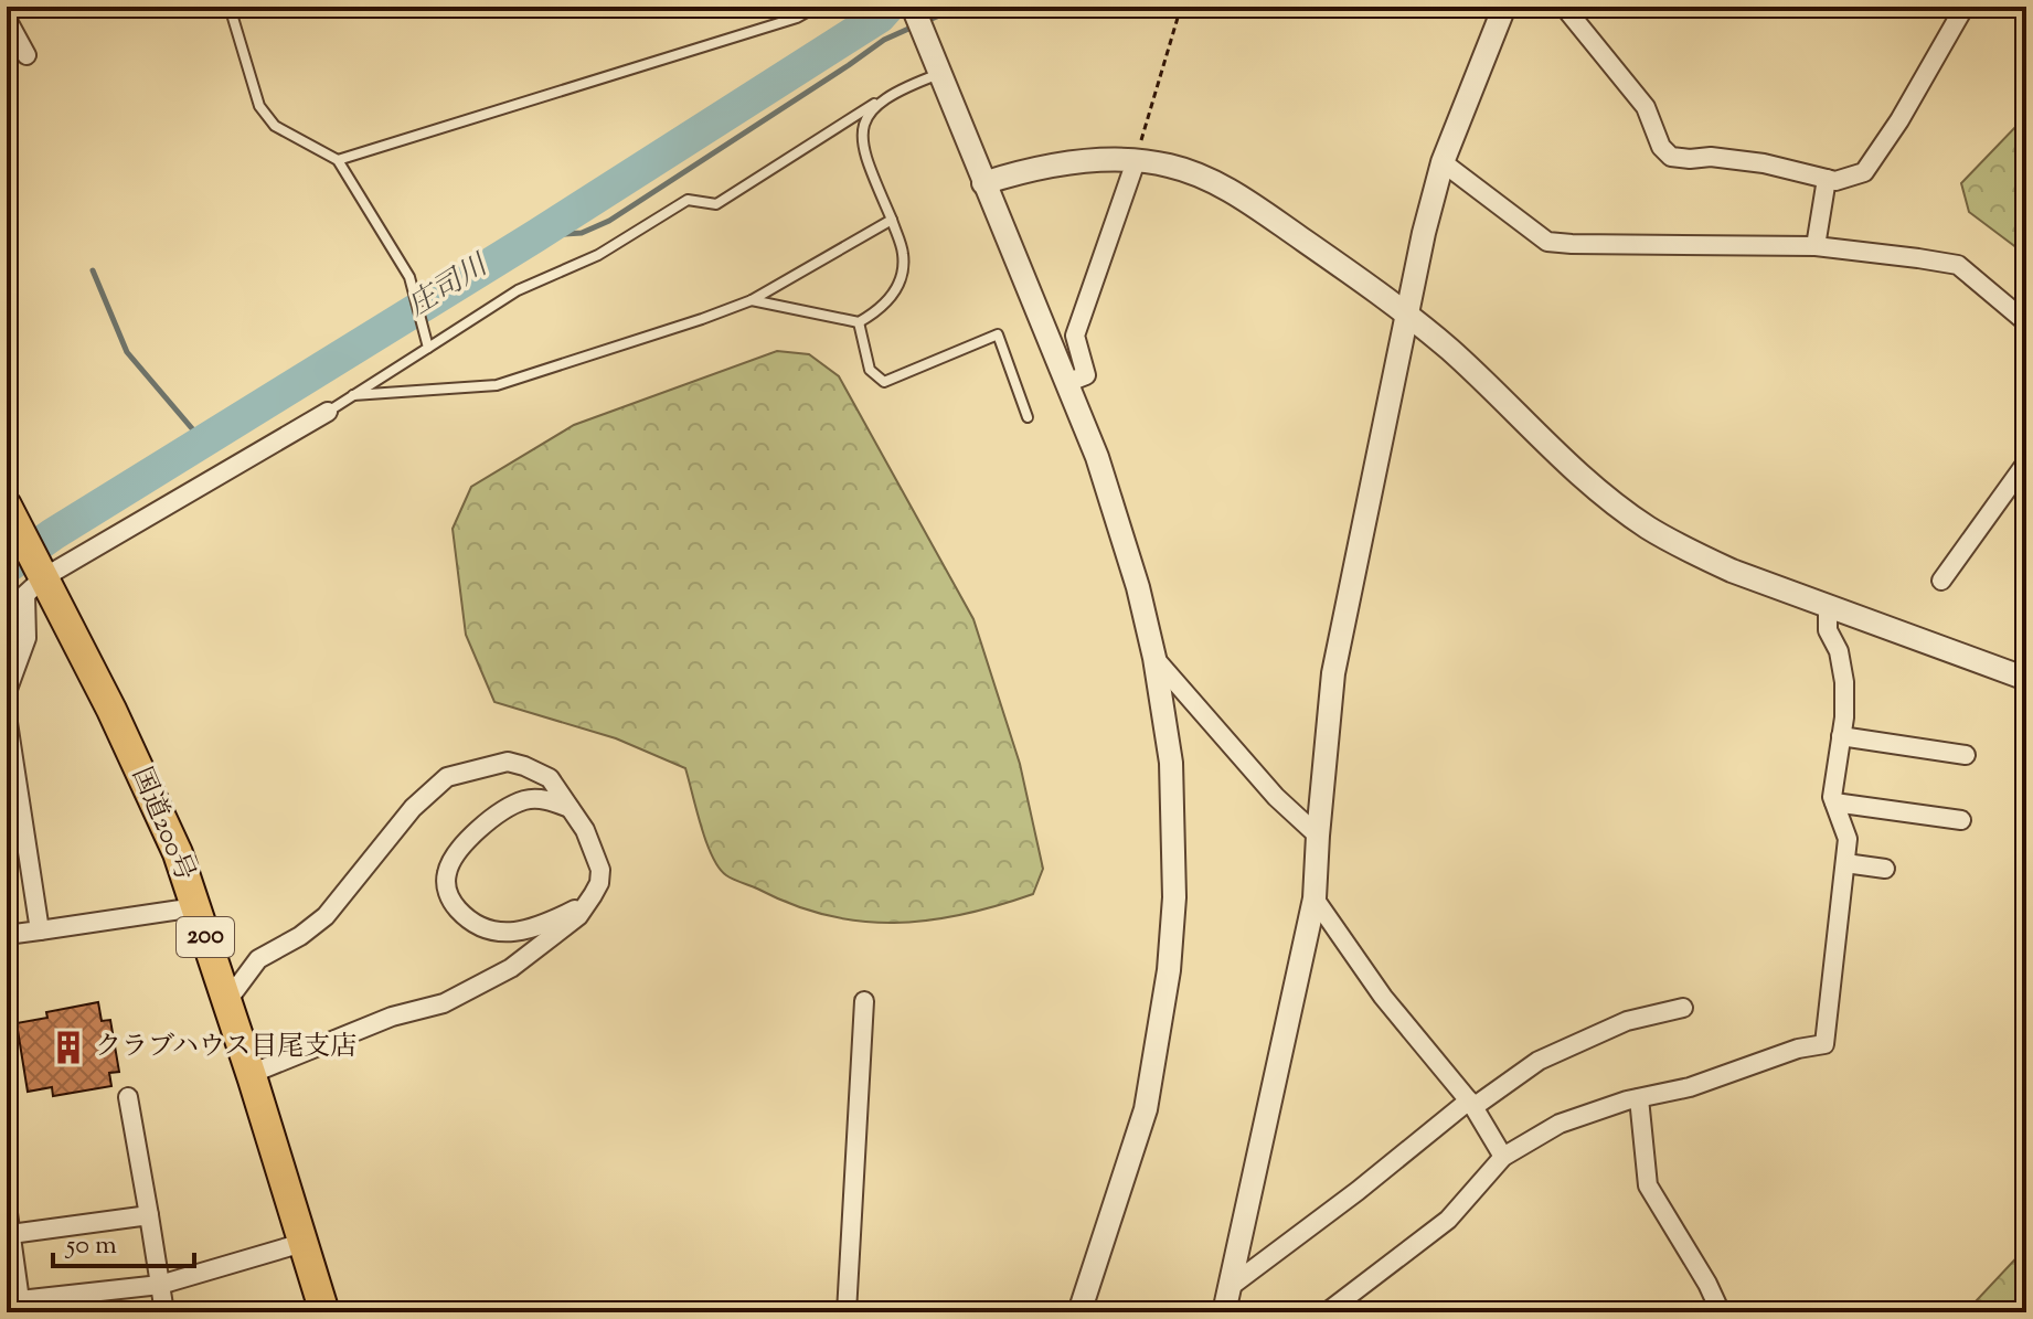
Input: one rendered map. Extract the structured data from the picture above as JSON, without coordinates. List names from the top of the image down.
{
  "streets": {
    "highway": ["国道200号", "200"]
  },
  "water": ["庄司川"],
  "places": {
    "building": ["クラブハウス目尾支店"]
  },
  "scale_bar": "50 m"
}
